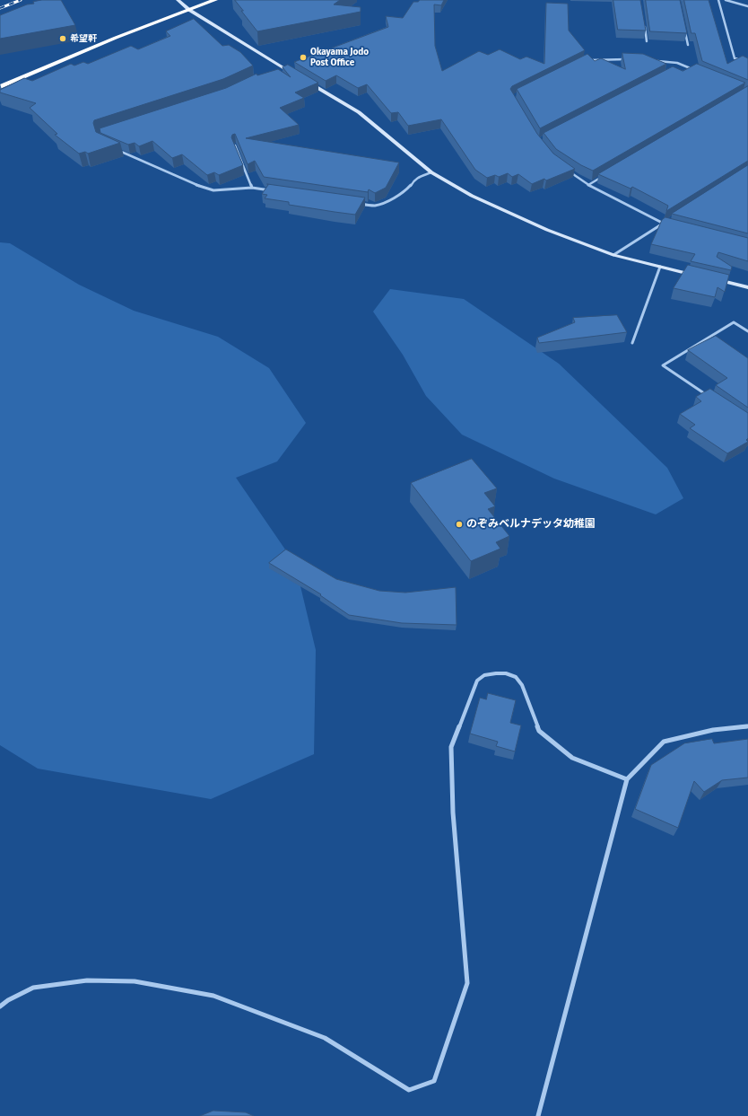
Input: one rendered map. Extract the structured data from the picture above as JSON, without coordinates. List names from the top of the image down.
{
  "places": ["希望軒", "Okayama Jodo Post Office", "のぞみベルナデッタ幼稚園"]
}
